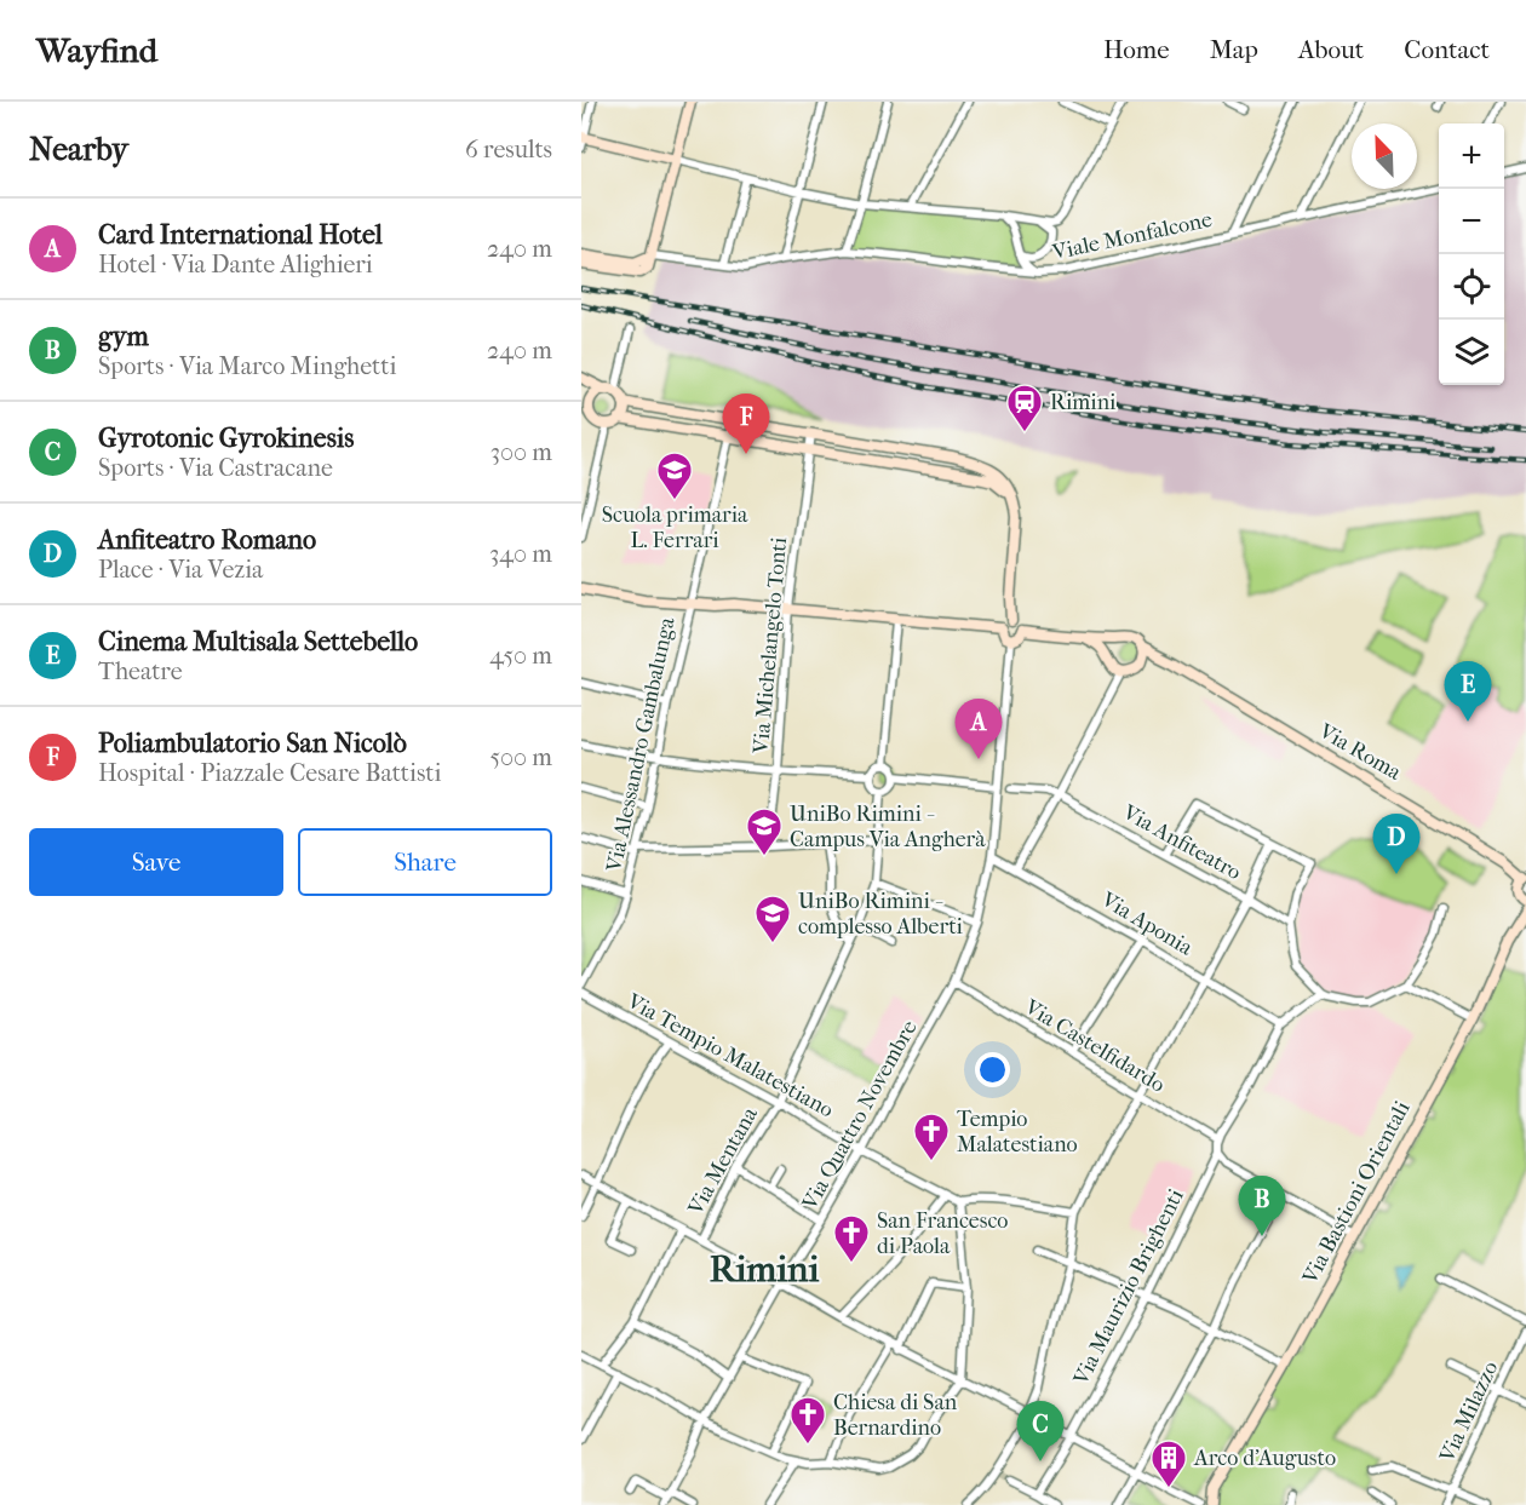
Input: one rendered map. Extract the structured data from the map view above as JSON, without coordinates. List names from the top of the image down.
{
  "streets": {
    "street": [
      "Viale Monfalcone",
      "Via Michelangelo Tonti",
      "Via Alessandro Gambalunga",
      "Via Roma",
      "Via Anfiteatro",
      "Via Aponia",
      "Via Castelfidardo",
      "Via Tempio Malatestiano",
      "Via Quattro Novembre",
      "Via Mentana",
      "Via Bastioni Orientali",
      "Via Maurizio Brighenti",
      "Via Milazzo"
    ]
  },
  "crossings": [
    ["Via Aponia", "Via Quattro Novembre"],
    ["Via Aponia", "Via Maurizio Brighenti"],
    ["Via Castelfidardo", "Via Quattro Novembre"],
    ["Via Castelfidardo", "Via Bastioni Orientali"],
    ["Via Castelfidardo", "Via Maurizio Brighenti"],
    ["Via Tempio Malatestiano", "Via Quattro Novembre"],
    ["Via Tempio Malatestiano", "Via Mentana"]
  ],
  "districts": ["Rimini"],
  "places": {
    "station": ["Rimini"],
    "school or university": ["Scuola primaria L. Ferrari", "UniBo Rimini - Campus Via Angherà", "UniBo Rimini - complesso Alberti"],
    "church": ["Tempio Malatestiano", "San Francesco di Paola", "Chiesa di San Bernardino"],
    "building": ["Arco d'Augusto"]
  },
  "north": "top left",
  "page": {
    "header": "Wayfind",
    "nav": [
      "Home",
      "Map",
      "About",
      "Contact"
    ],
    "heading": ["Nearby", "6 results"],
    "map_buttons": ["+", "−"],
    "list": [
      {
        "mark": "A",
        "name": "Card International Hotel",
        "note": "Hotel · Via Dante Alighieri",
        "value": "240 m"
      },
      {
        "mark": "B",
        "name": "gym",
        "note": "Sports · Via Marco Minghetti",
        "value": "240 m"
      },
      {
        "mark": "C",
        "name": "Gyrotonic Gyrokinesis",
        "note": "Sports · Via Castracane",
        "value": "300 m"
      },
      {
        "mark": "D",
        "name": "Anfiteatro Romano",
        "note": "Place · Via Vezia",
        "value": "340 m"
      },
      {
        "mark": "E",
        "name": "Cinema Multisala Settebello",
        "note": "Theatre",
        "value": "450 m"
      },
      {
        "mark": "F",
        "name": "Poliambulatorio San Nicolò",
        "note": "Hospital · Piazzale Cesare Battisti",
        "value": "500 m"
      }
    ],
    "pins": [
      "F",
      "E",
      "A",
      "D",
      "B",
      "C"
    ],
    "buttons": ["Save", "Share"]
  }
}
